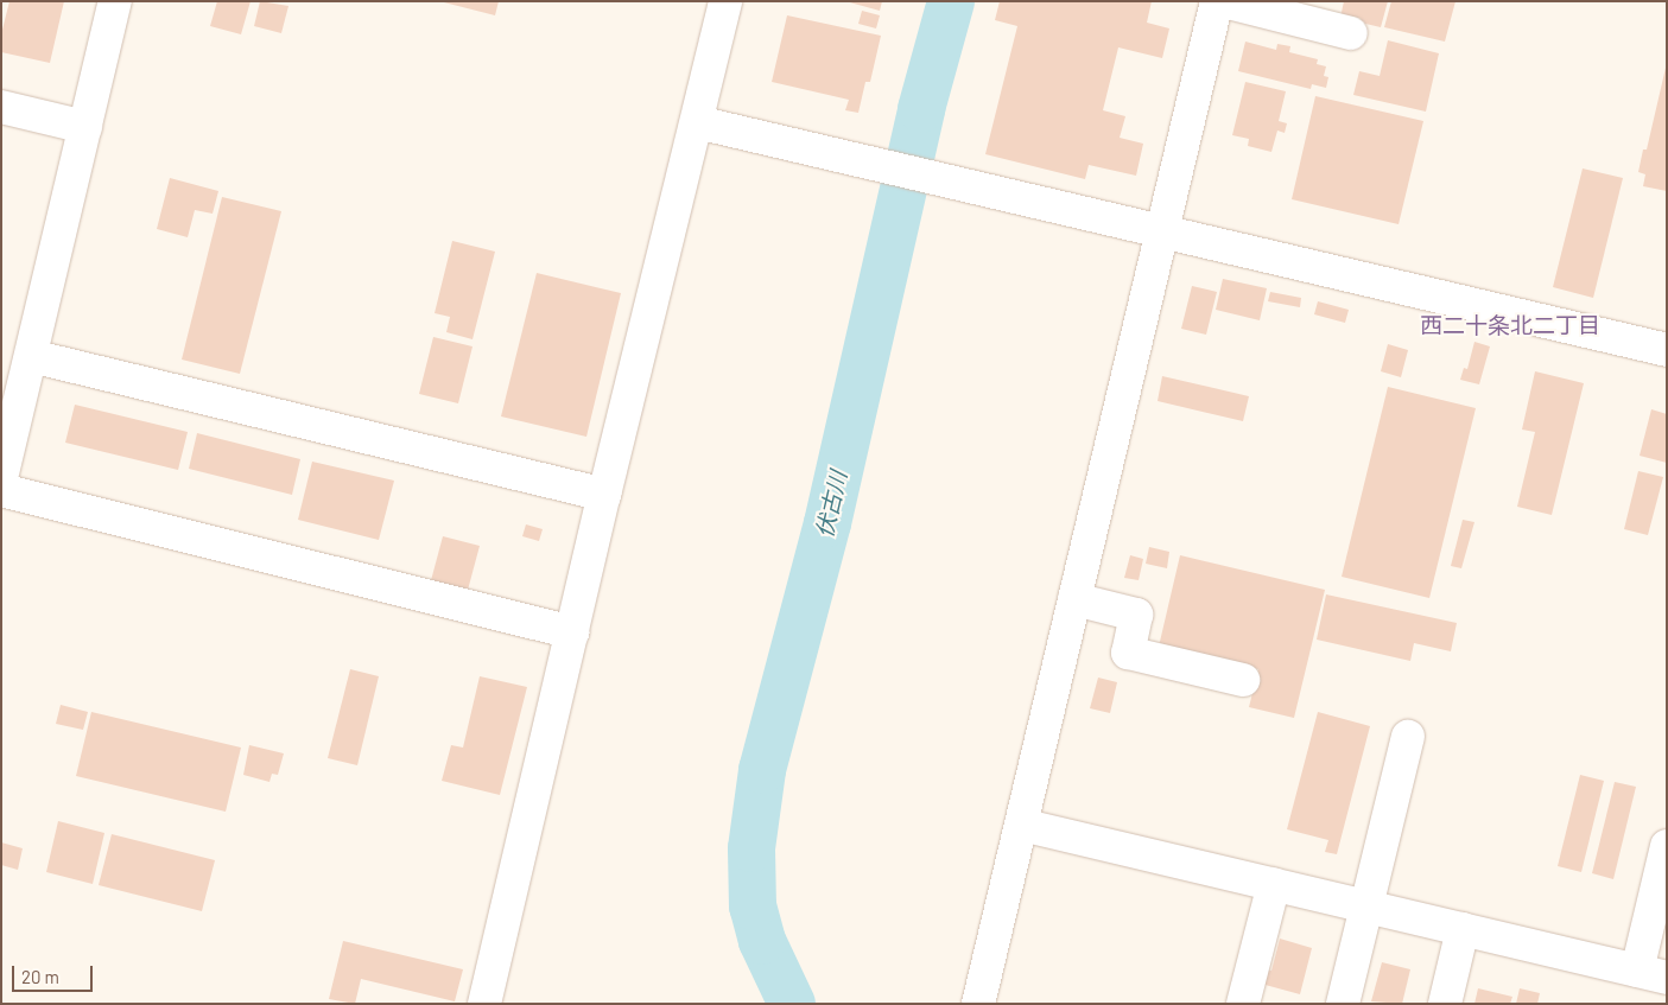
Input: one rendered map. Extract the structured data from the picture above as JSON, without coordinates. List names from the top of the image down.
{
  "districts": ["西二十条北二丁目"],
  "water": ["伏古川"],
  "scale_bar": "20 m"
}
